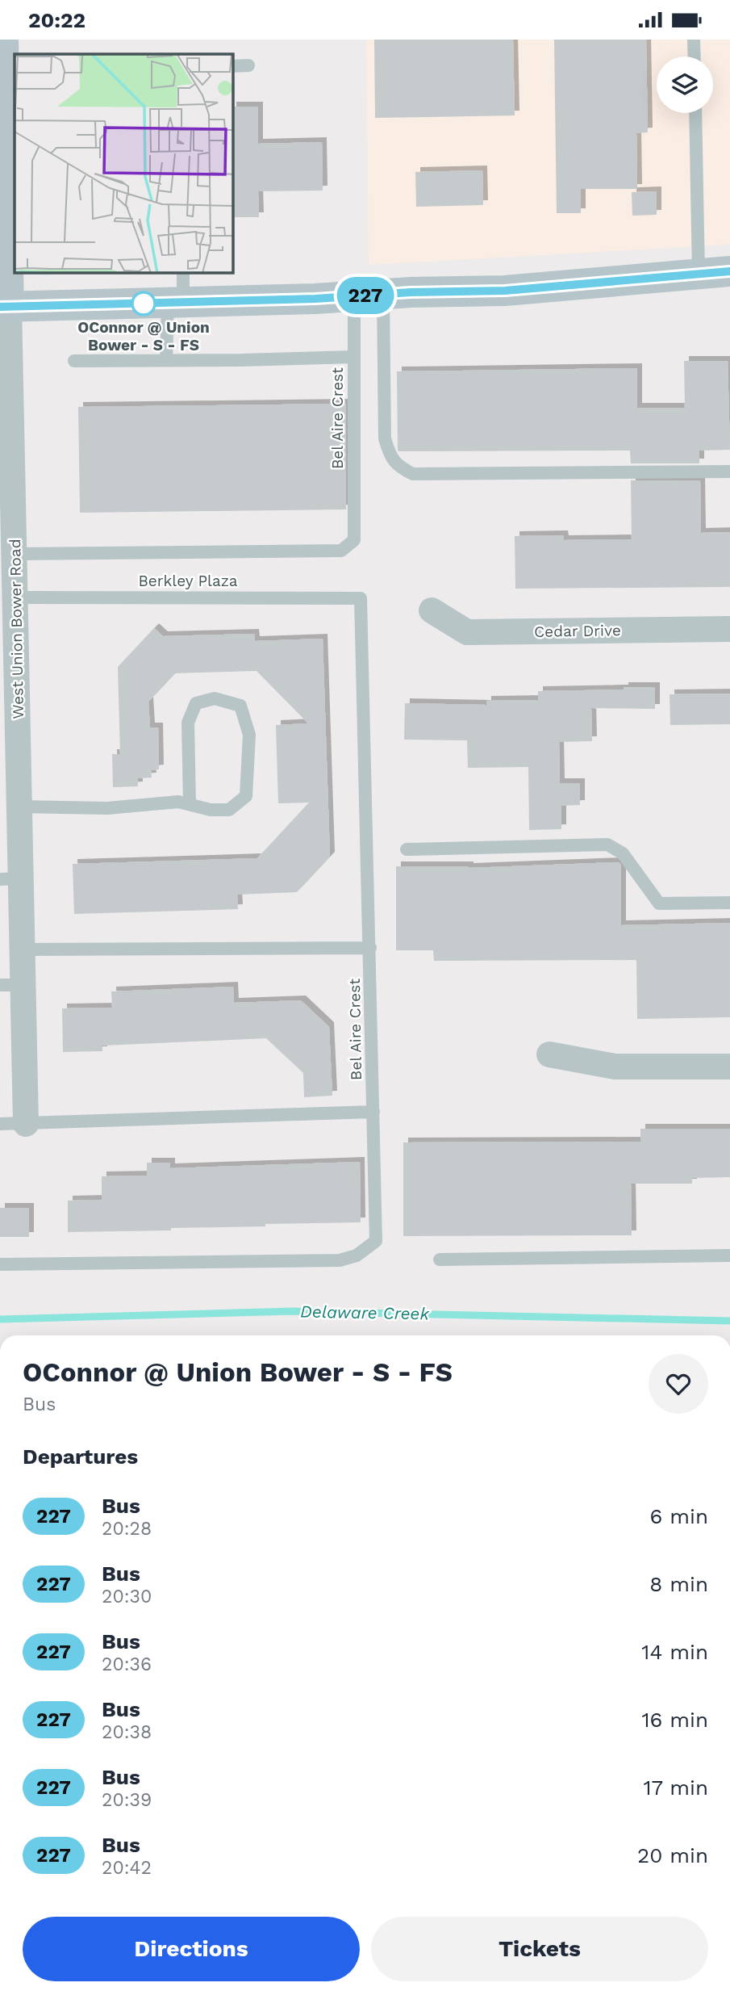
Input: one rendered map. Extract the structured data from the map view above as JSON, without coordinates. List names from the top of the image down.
{
  "streets": {
    "main road": ["West Union Bower Road"],
    "street": ["Cedar Drive"],
    "lane": ["Bel Aire Crest", "Berkley Plaza"]
  },
  "crossings": [
    ["Bel Aire Crest", "Berkley Plaza"],
    ["Bel Aire Crest", "West Union Bower Road"],
    ["Berkley Plaza", "West Union Bower Road"]
  ],
  "water": ["Delaware Creek"],
  "places": ["OConnor @ Union Bower - S - FS"],
  "lines": ["bus line 227"],
  "page": {
    "status": "20:22",
    "on_map": "227",
    "heading": [
      ["OConnor @ Union Bower - S - FS", "Bus"],
      "Departures"
    ],
    "list": [
      {
        "mark": "227",
        "name": "Bus",
        "note": "20:28",
        "value": "6 min"
      },
      {
        "mark": "227",
        "name": "Bus",
        "note": "20:30",
        "value": "8 min"
      },
      {
        "mark": "227",
        "name": "Bus",
        "note": "20:36",
        "value": "14 min"
      },
      {
        "mark": "227",
        "name": "Bus",
        "note": "20:38",
        "value": "16 min"
      },
      {
        "mark": "227",
        "name": "Bus",
        "note": "20:39",
        "value": "17 min"
      },
      {
        "mark": "227",
        "name": "Bus",
        "note": "20:42",
        "value": "20 min"
      }
    ],
    "buttons": ["Directions", "Tickets"]
  }
}
